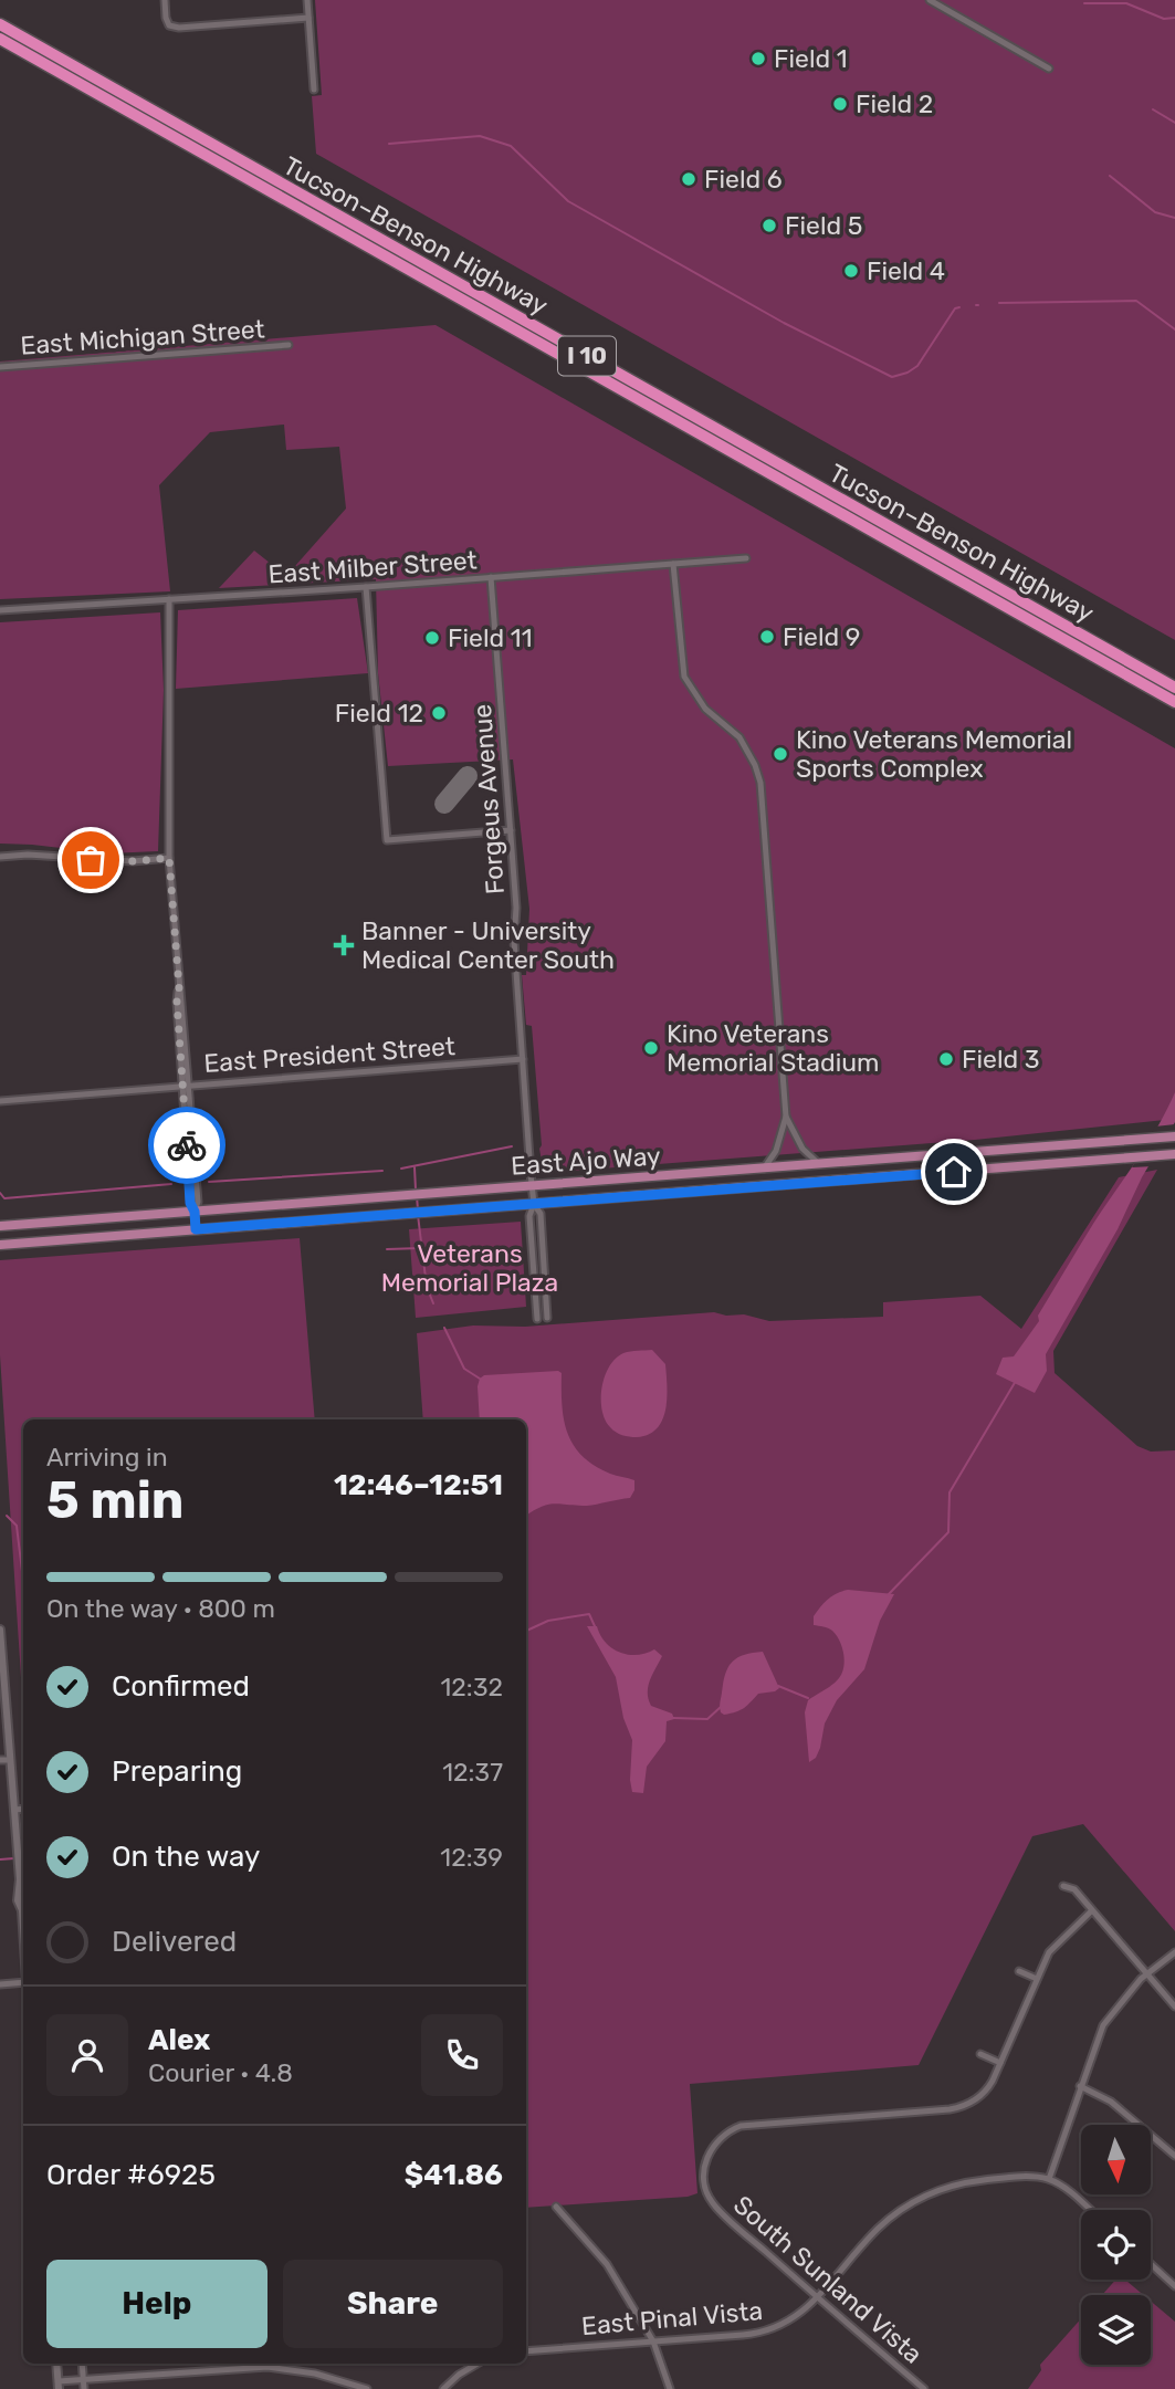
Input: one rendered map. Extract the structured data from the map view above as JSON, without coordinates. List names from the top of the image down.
{
  "streets": {
    "highway": ["Tucson–Benson Highway", "I 10"],
    "main road": ["East Ajo Way"],
    "street": [
      "East Michigan Street",
      "East Milber Street",
      "Forgeus Avenue",
      "East President Street",
      "South Sunland Vista",
      "East Pinal Vista"
    ]
  },
  "crossings": [
    ["East Milber Street", "Forgeus Avenue"],
    ["Forgeus Avenue", "East President Street"],
    ["Forgeus Avenue", "East Ajo Way"],
    ["South Sunland Vista", "East Pinal Vista"]
  ],
  "parks": ["Veterans Memorial Plaza"],
  "places": {
    "other": [
      "Field 1",
      "Field 2",
      "Field 6",
      "Field 5",
      "Field 4",
      "Field 9",
      "Field 11",
      "Field 12",
      "Kino Veterans Memorial Sports Complex",
      "Kino Veterans Memorial Stadium",
      "Field 3"
    ],
    "health": ["Banner - University Medical Center South"]
  },
  "north": "bottom",
  "page": {
    "heading": ["5 min", "Arriving in", "12:46–12:51"],
    "panel": [
      "Alex",
      "Courier · 4.8",
      "Order #6925",
      "$41.86"
    ],
    "bar": "On the way · 800 m",
    "list": [
      ["Confirmed", "12:32"],
      ["Preparing", "12:37"],
      ["On the way", "12:39"],
      "Delivered"
    ],
    "buttons": ["Help", "Share"]
  }
}
